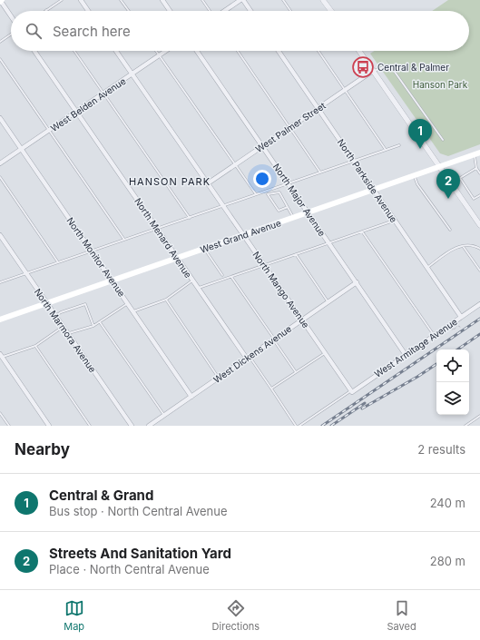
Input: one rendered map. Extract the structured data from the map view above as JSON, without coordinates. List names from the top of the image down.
{
  "streets": {
    "main road": ["West Grand Avenue"],
    "street": [
      "West Belden Avenue",
      "West Palmer Street",
      "North Parkside Avenue",
      "North Major Avenue",
      "North Menard Avenue",
      "North Monitor Avenue",
      "North Mango Avenue",
      "North Marmora Avenue",
      "West Armitage Avenue",
      "West Dickens Avenue"
    ]
  },
  "crossings": [
    ["West Belden Avenue", "North Menard Avenue"],
    ["West Belden Avenue", "North Monitor Avenue"],
    ["West Belden Avenue", "North Mango Avenue"],
    ["West Palmer Street", "North Parkside Avenue"],
    ["West Palmer Street", "North Major Avenue"],
    ["West Palmer Street", "North Mango Avenue"],
    ["North Parkside Avenue", "West Grand Avenue"],
    ["North Parkside Avenue", "West Armitage Avenue"],
    ["North Major Avenue", "West Grand Avenue"],
    ["North Major Avenue", "West Armitage Avenue"],
    ["North Major Avenue", "West Dickens Avenue"],
    ["West Grand Avenue", "North Menard Avenue"],
    ["West Grand Avenue", "North Monitor Avenue"],
    ["West Grand Avenue", "North Mango Avenue"],
    ["West Grand Avenue", "North Marmora Avenue"],
    ["North Menard Avenue", "West Dickens Avenue"],
    ["North Monitor Avenue", "West Dickens Avenue"],
    ["North Mango Avenue", "West Armitage Avenue"],
    ["North Mango Avenue", "West Dickens Avenue"]
  ],
  "districts": ["HANSON PARK"],
  "parks": ["Hanson Park"],
  "places": {
    "bus stop": ["Central & Palmer"]
  },
  "page": {
    "search": "Search here",
    "pins": ["1", "2"],
    "heading": ["Nearby", "2 results"],
    "list": [
      {
        "mark": "1",
        "name": "Central & Grand",
        "note": "Bus stop · North Central Avenue",
        "value": "240 m"
      },
      {
        "mark": "2",
        "name": "Streets And Sanitation Yard",
        "note": "Place · North Central Avenue",
        "value": "280 m"
      }
    ],
    "nav": ["Map", "Directions", "Saved"]
  }
}
